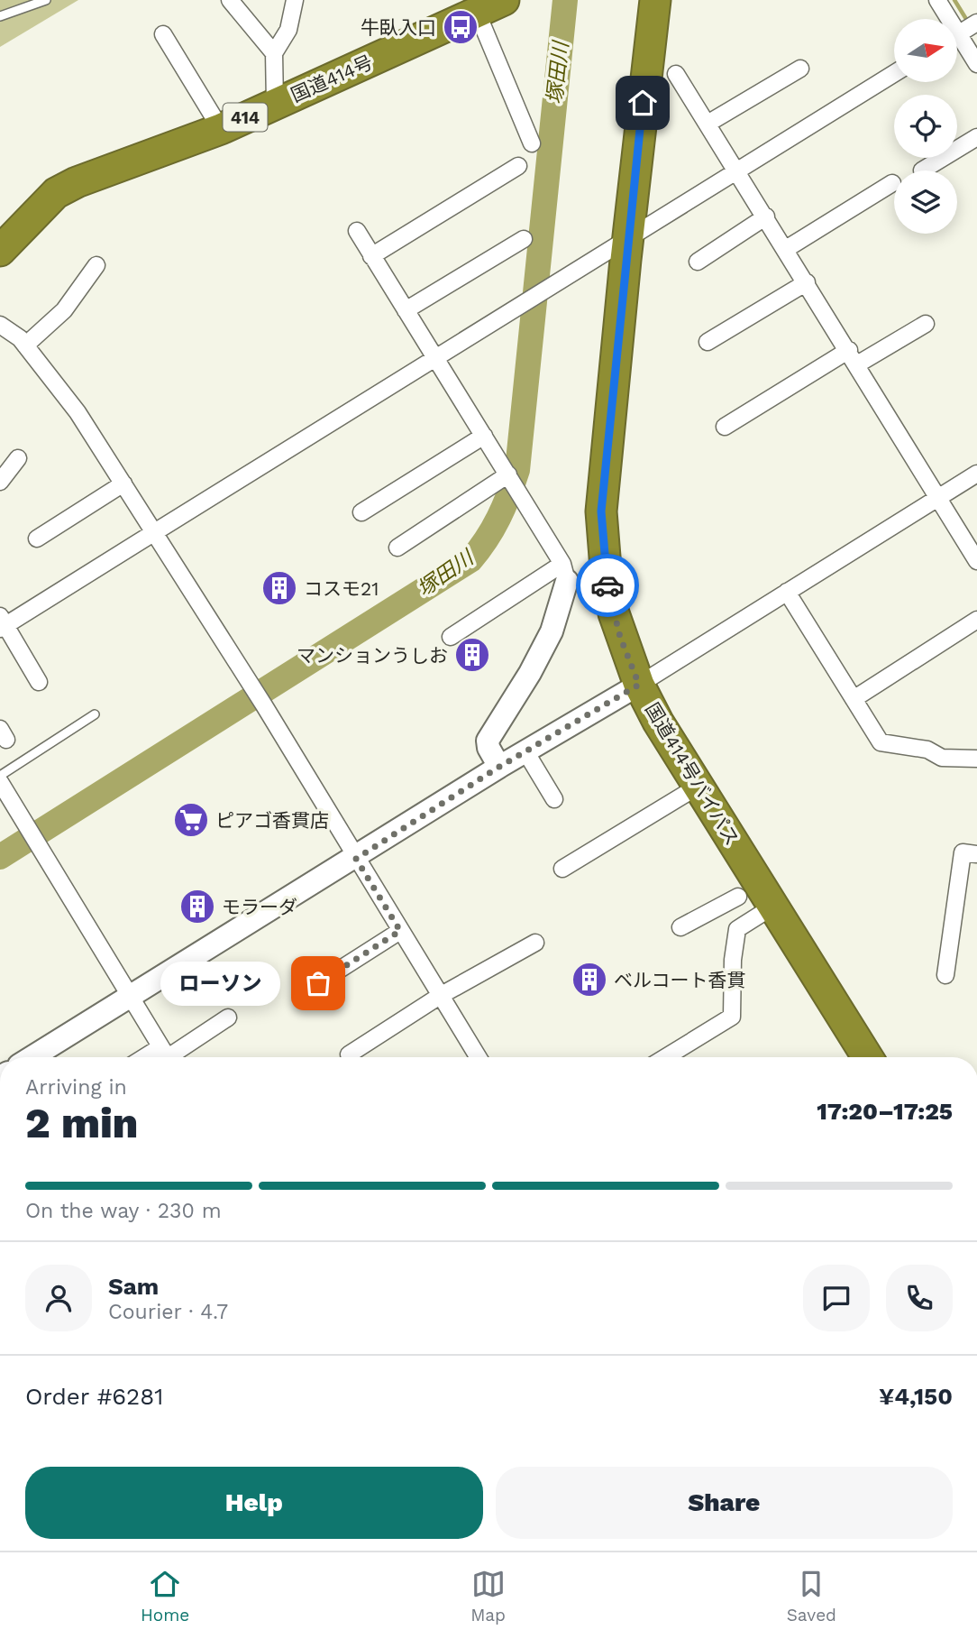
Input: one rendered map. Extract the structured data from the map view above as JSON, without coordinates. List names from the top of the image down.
{
  "streets": {
    "highway": ["国道414号", "414", "国道414号バイパス"]
  },
  "water": ["塚田川"],
  "places": {
    "bus stop": ["牛臥入口"],
    "building": [
      "コスモ21",
      "マンションうしお",
      "モラーダ",
      "ベルコート香貫"
    ],
    "supermarket": ["ピアゴ香貫店"],
    "other": ["ローソン"]
  },
  "north": "right",
  "page": {
    "bubble": "ローソン",
    "heading": ["2 min", "Arriving in", "17:20–17:25"],
    "panel": [
      "Sam",
      "Courier · 4.7",
      "Order #6281",
      "¥4,150"
    ],
    "bar": "On the way · 230 m",
    "buttons": ["Help", "Share"],
    "tabs": ["Home", "Map", "Saved"]
  }
}
